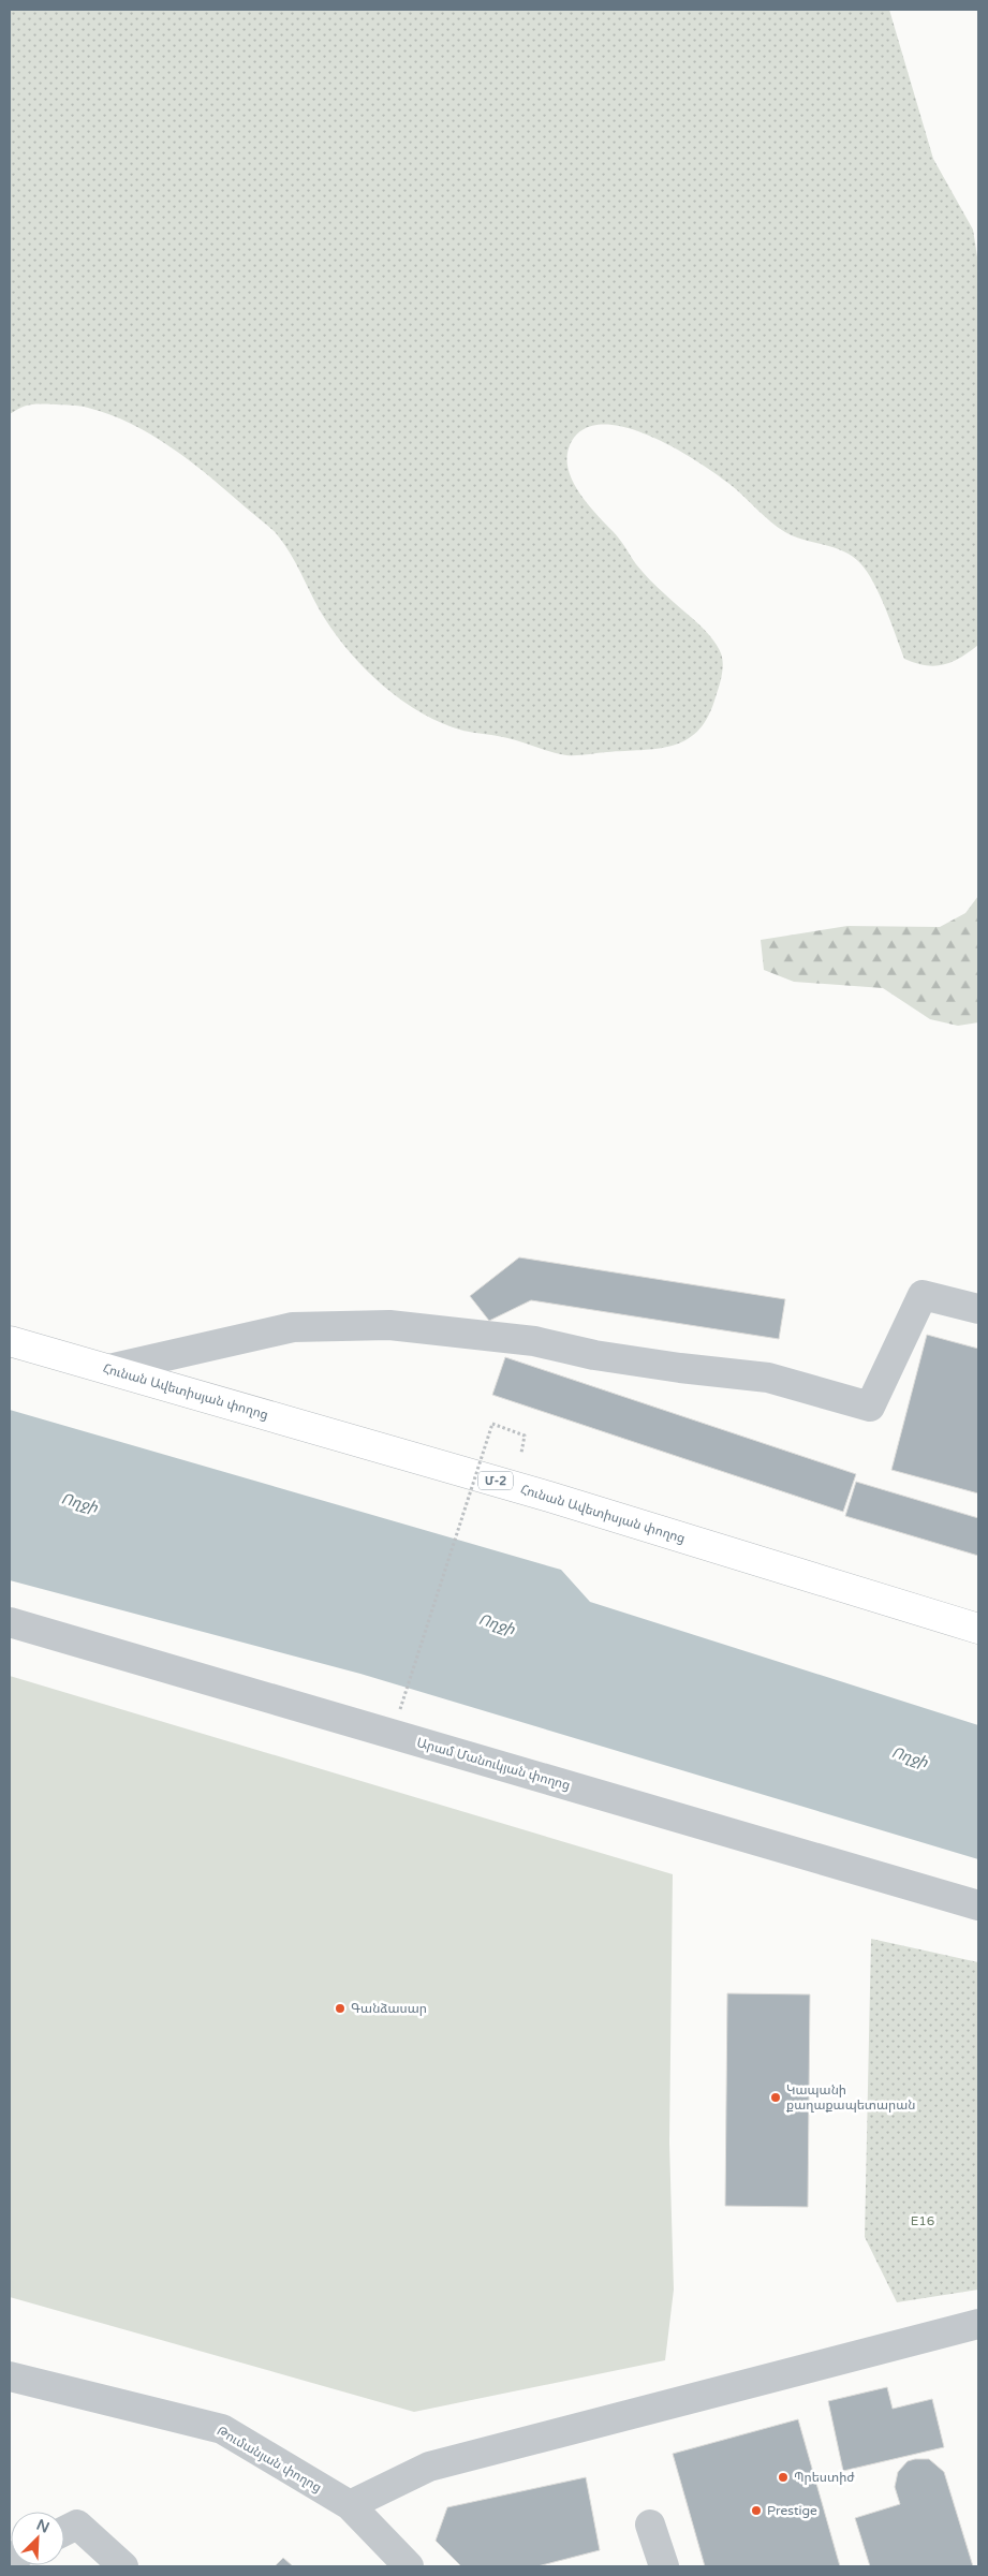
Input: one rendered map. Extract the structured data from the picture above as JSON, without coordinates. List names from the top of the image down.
{
  "streets": {
    "highway": ["Հունան Ավետիսյան փողոց", "Մ-2"],
    "street": ["Արամ Մանուկյան փողոց", "Թումանյան փողոց"]
  },
  "water": ["Ողջի"],
  "parks": ["E16"],
  "places": [
    "Գանձասար",
    "Կապանի քաղաքապետարան",
    "Պրեստիժ",
    "Prestige"
  ],
  "north": "top right"
}
